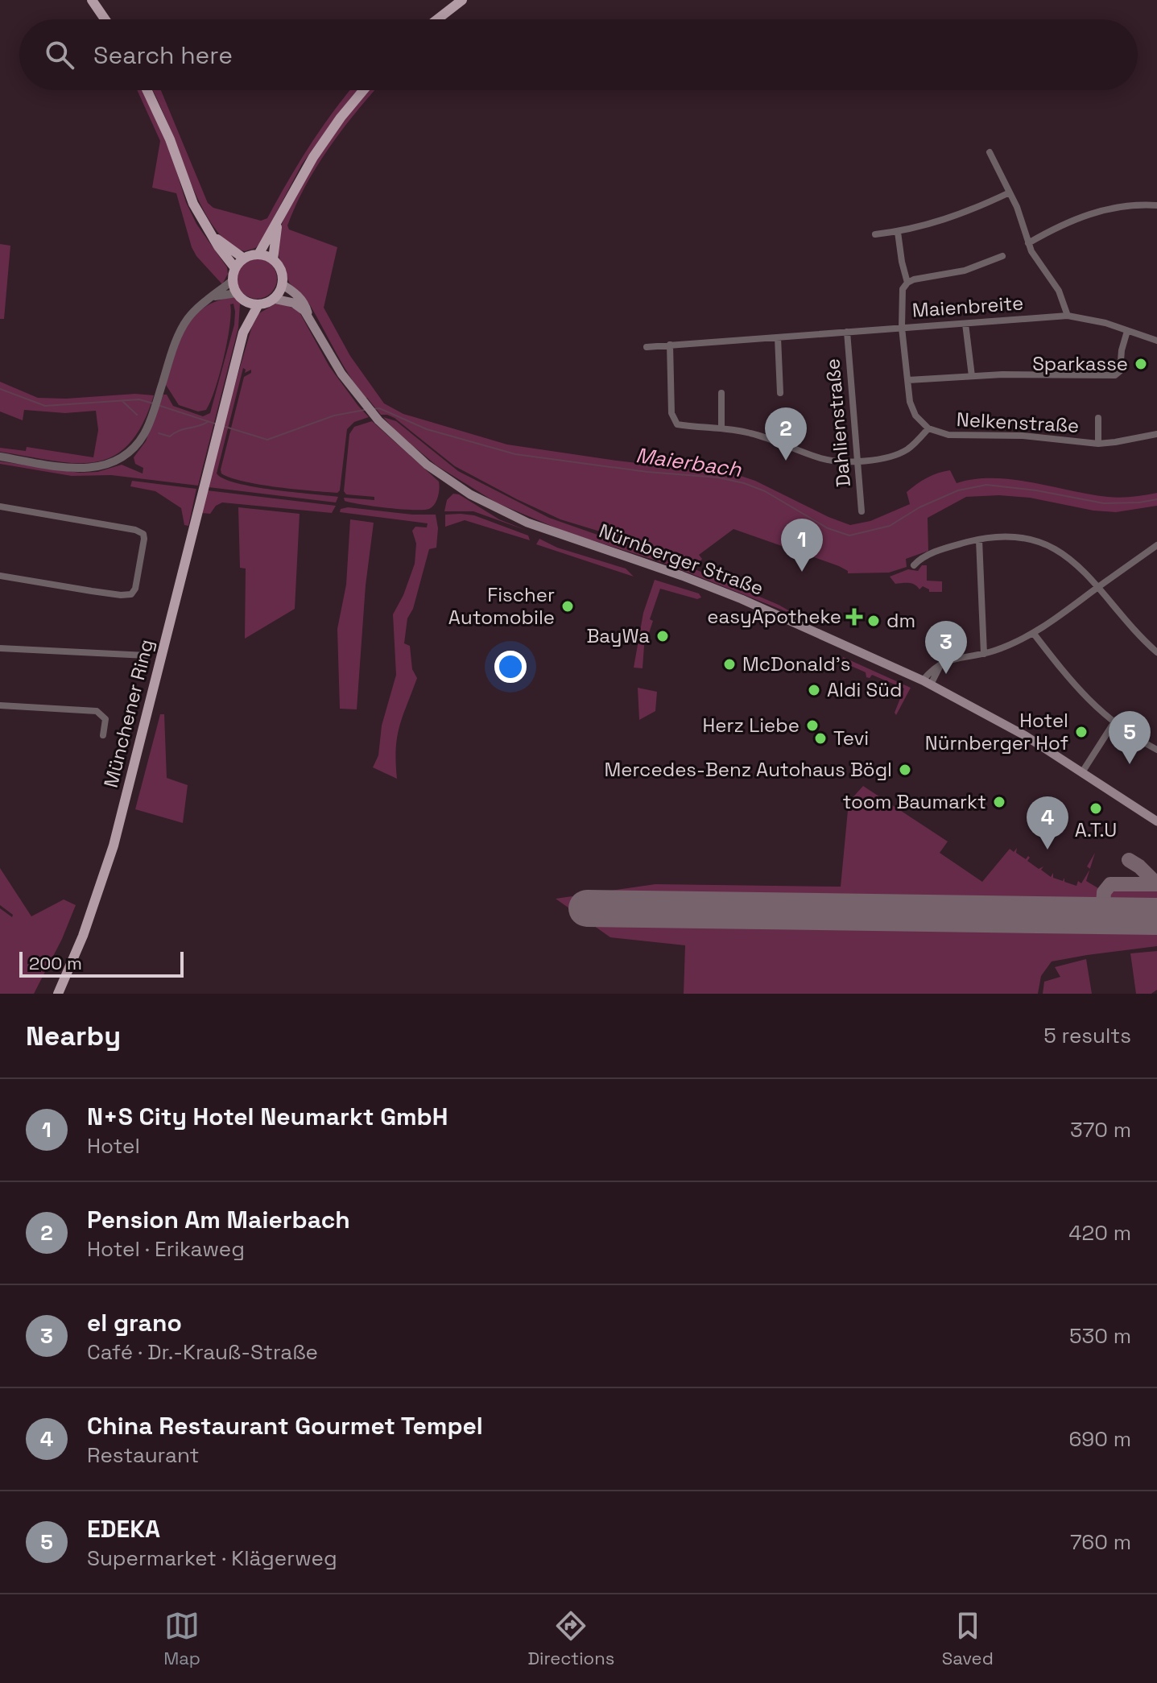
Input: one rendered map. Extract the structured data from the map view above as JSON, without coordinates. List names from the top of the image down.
{
  "streets": {
    "main road": ["Nürnberger Straße", "Münchener Ring"],
    "street": ["Maienbreite", "Dahlienstraße", "Nelkenstraße"]
  },
  "crossings": [
    ["Maienbreite", "Dahlienstraße"],
    ["Maienbreite", "Nelkenstraße"]
  ],
  "water": ["Maierbach"],
  "places": {
    "other": [
      "Sparkasse",
      "Fischer Automobile",
      "dm",
      "BayWa",
      "McDonald's",
      "Aldi Süd",
      "Herz Liebe",
      "Hotel Nürnberger Hof",
      "Tevi",
      "Mercedes-Benz Autohaus Bögl",
      "toom Baumarkt",
      "A.T.U"
    ],
    "health": ["easyApotheke"]
  },
  "scale_bar": "200 m",
  "page": {
    "search": "Search here",
    "pins": [
      "2",
      "1",
      "3",
      "5",
      "4"
    ],
    "scale": "200 m",
    "heading": ["Nearby", "5 results"],
    "list": [
      {
        "mark": "1",
        "name": "N+S City Hotel Neumarkt GmbH",
        "note": "Hotel",
        "value": "370 m"
      },
      {
        "mark": "2",
        "name": "Pension Am Maierbach",
        "note": "Hotel · Erikaweg",
        "value": "420 m"
      },
      {
        "mark": "3",
        "name": "el grano",
        "note": "Café · Dr.-Krauß-Straße",
        "value": "530 m"
      },
      {
        "mark": "4",
        "name": "China Restaurant Gourmet Tempel",
        "note": "Restaurant",
        "value": "690 m"
      },
      {
        "mark": "5",
        "name": "EDEKA",
        "note": "Supermarket · Klägerweg",
        "value": "760 m"
      }
    ],
    "nav": ["Map", "Directions", "Saved"]
  }
}
